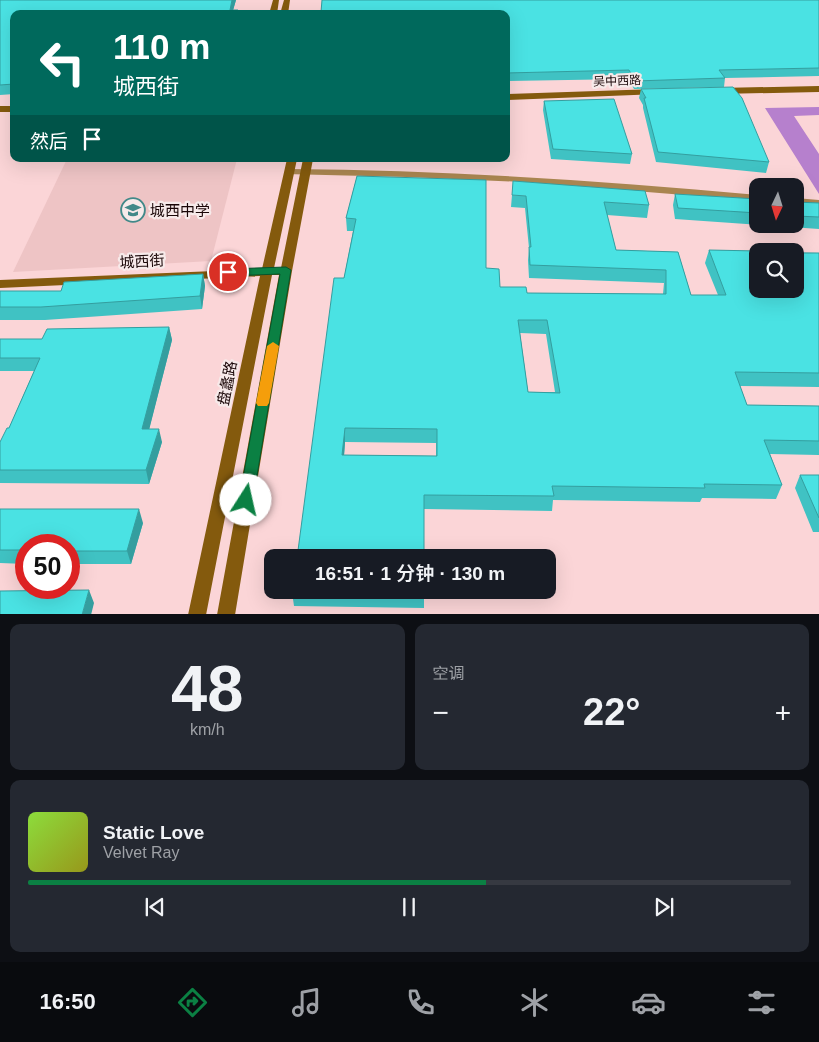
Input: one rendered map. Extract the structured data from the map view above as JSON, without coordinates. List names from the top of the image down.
{
  "streets": {
    "main road": ["吴中西路", "城西街", "盘蠡路"]
  },
  "crossings": [
    ["城西街", "盘蠡路"]
  ],
  "places": {
    "school or university": ["城西中学"]
  },
  "north": "bottom",
  "page": {
    "turn": ["110 m", "城西街"],
    "then": "然后",
    "limit": "50",
    "trip": "16:51 · 1 分钟 · 130 m",
    "tile": [
      ["48", "km/h"],
      "空调"
    ],
    "heat": ["−", "22°", "+"],
    "song": ["Static Love", "Velvet Ray"],
    "tabs": "16:50"
  }
}
